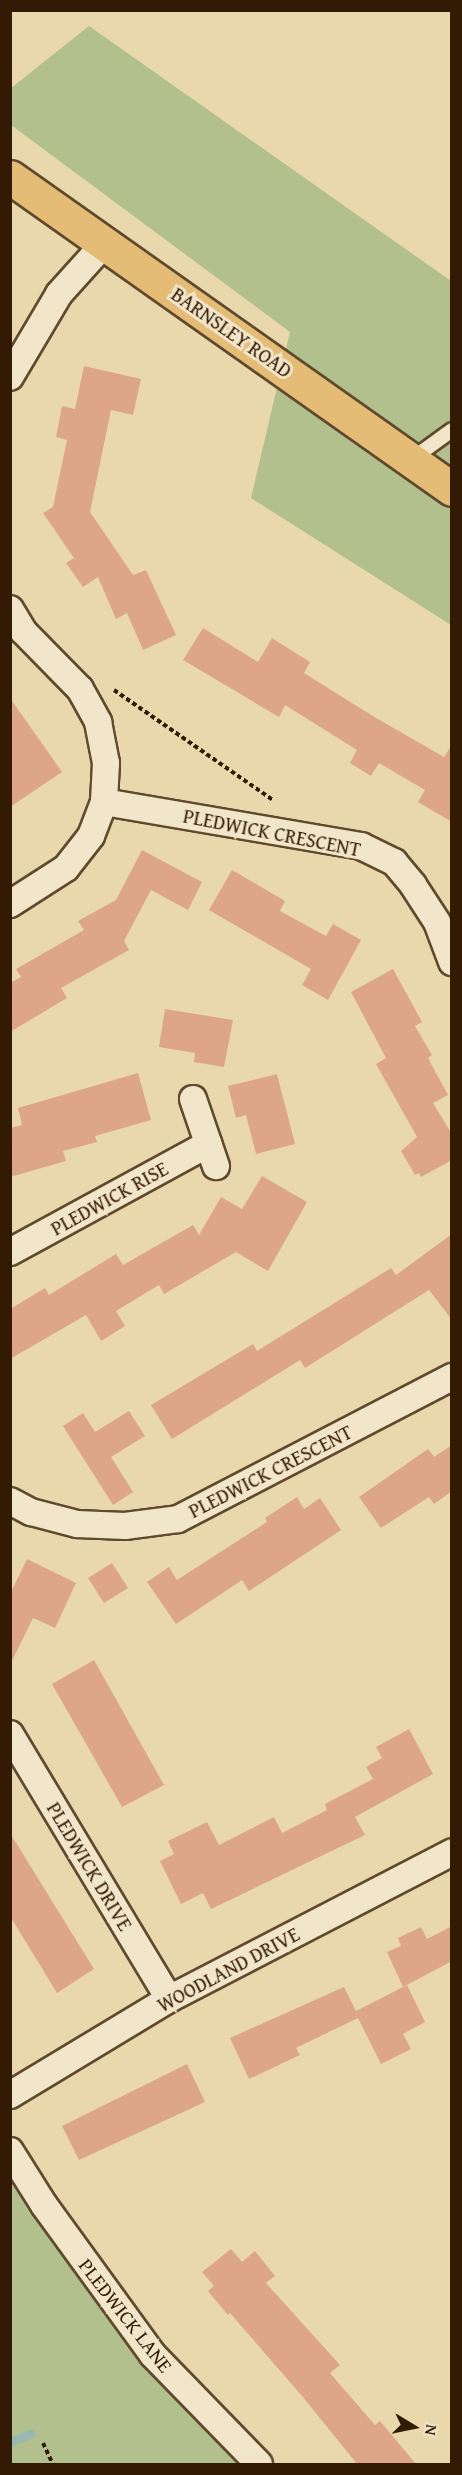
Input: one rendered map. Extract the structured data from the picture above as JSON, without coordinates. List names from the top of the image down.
{
  "streets": {
    "main road": ["BARNSLEY ROAD"],
    "street": [
      "PLEDWICK CRESCENT",
      "PLEDWICK RISE",
      "PLEDWICK DRIVE",
      "WOODLAND DRIVE",
      "PLEDWICK LANE"
    ]
  },
  "crossings": [
    ["PLEDWICK DRIVE", "WOODLAND DRIVE"]
  ],
  "north": "right"
}
